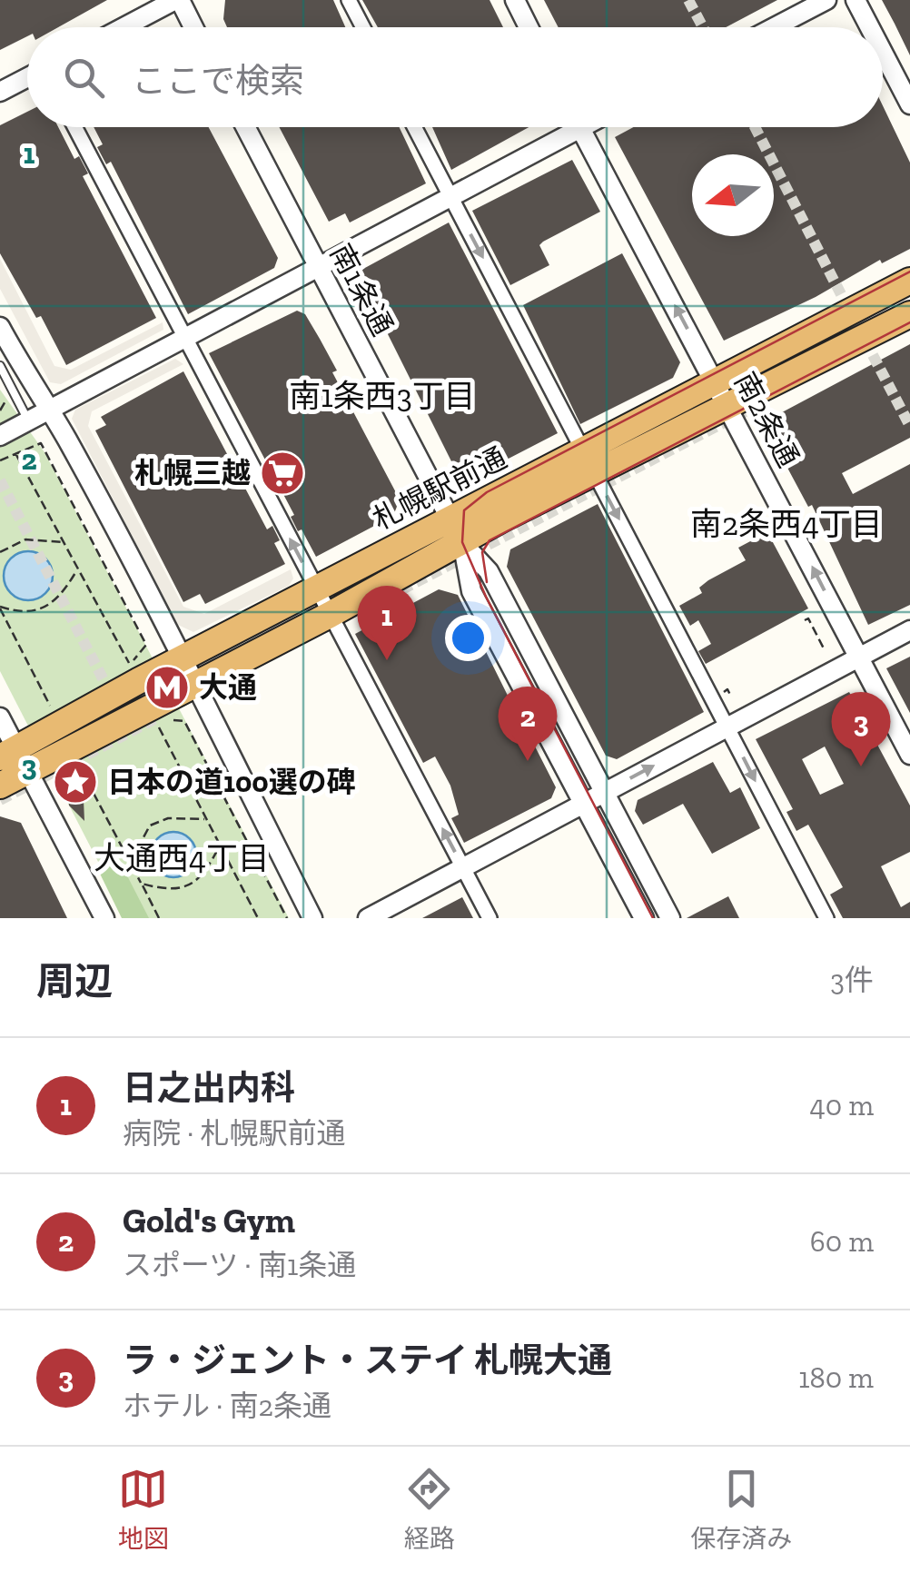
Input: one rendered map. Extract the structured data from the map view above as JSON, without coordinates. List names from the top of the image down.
{
  "streets": {
    "highway": ["札幌駅前通"],
    "street": ["南1条通", "南2条通"]
  },
  "crossings": [
    ["南1条通", "札幌駅前通"],
    ["南2条通", "札幌駅前通"]
  ],
  "districts": ["南1条西3丁目", "南2条西4丁目", "大通西4丁目"],
  "places": {
    "supermarket": ["札幌三越"],
    "metro station": ["大通"],
    "place": ["日本の道100選の碑"]
  },
  "north": "left",
  "page": {
    "search": "ここで検索",
    "pins": ["1", "2", "3"],
    "heading": ["周辺", "3件"],
    "list": [
      {
        "mark": "1",
        "name": "日之出内科",
        "note": "病院 · 札幌駅前通",
        "value": "40 m"
      },
      {
        "mark": "2",
        "name": "Gold's Gym",
        "note": "スポーツ · 南1条通",
        "value": "60 m"
      },
      {
        "mark": "3",
        "name": "ラ・ジェント・ステイ 札幌大通",
        "note": "ホテル · 南2条通",
        "value": "180 m"
      }
    ],
    "nav": ["地図", "経路", "保存済み"]
  },
  "grid": {
    "rows": ["1", "2", "3"]
  }
}
